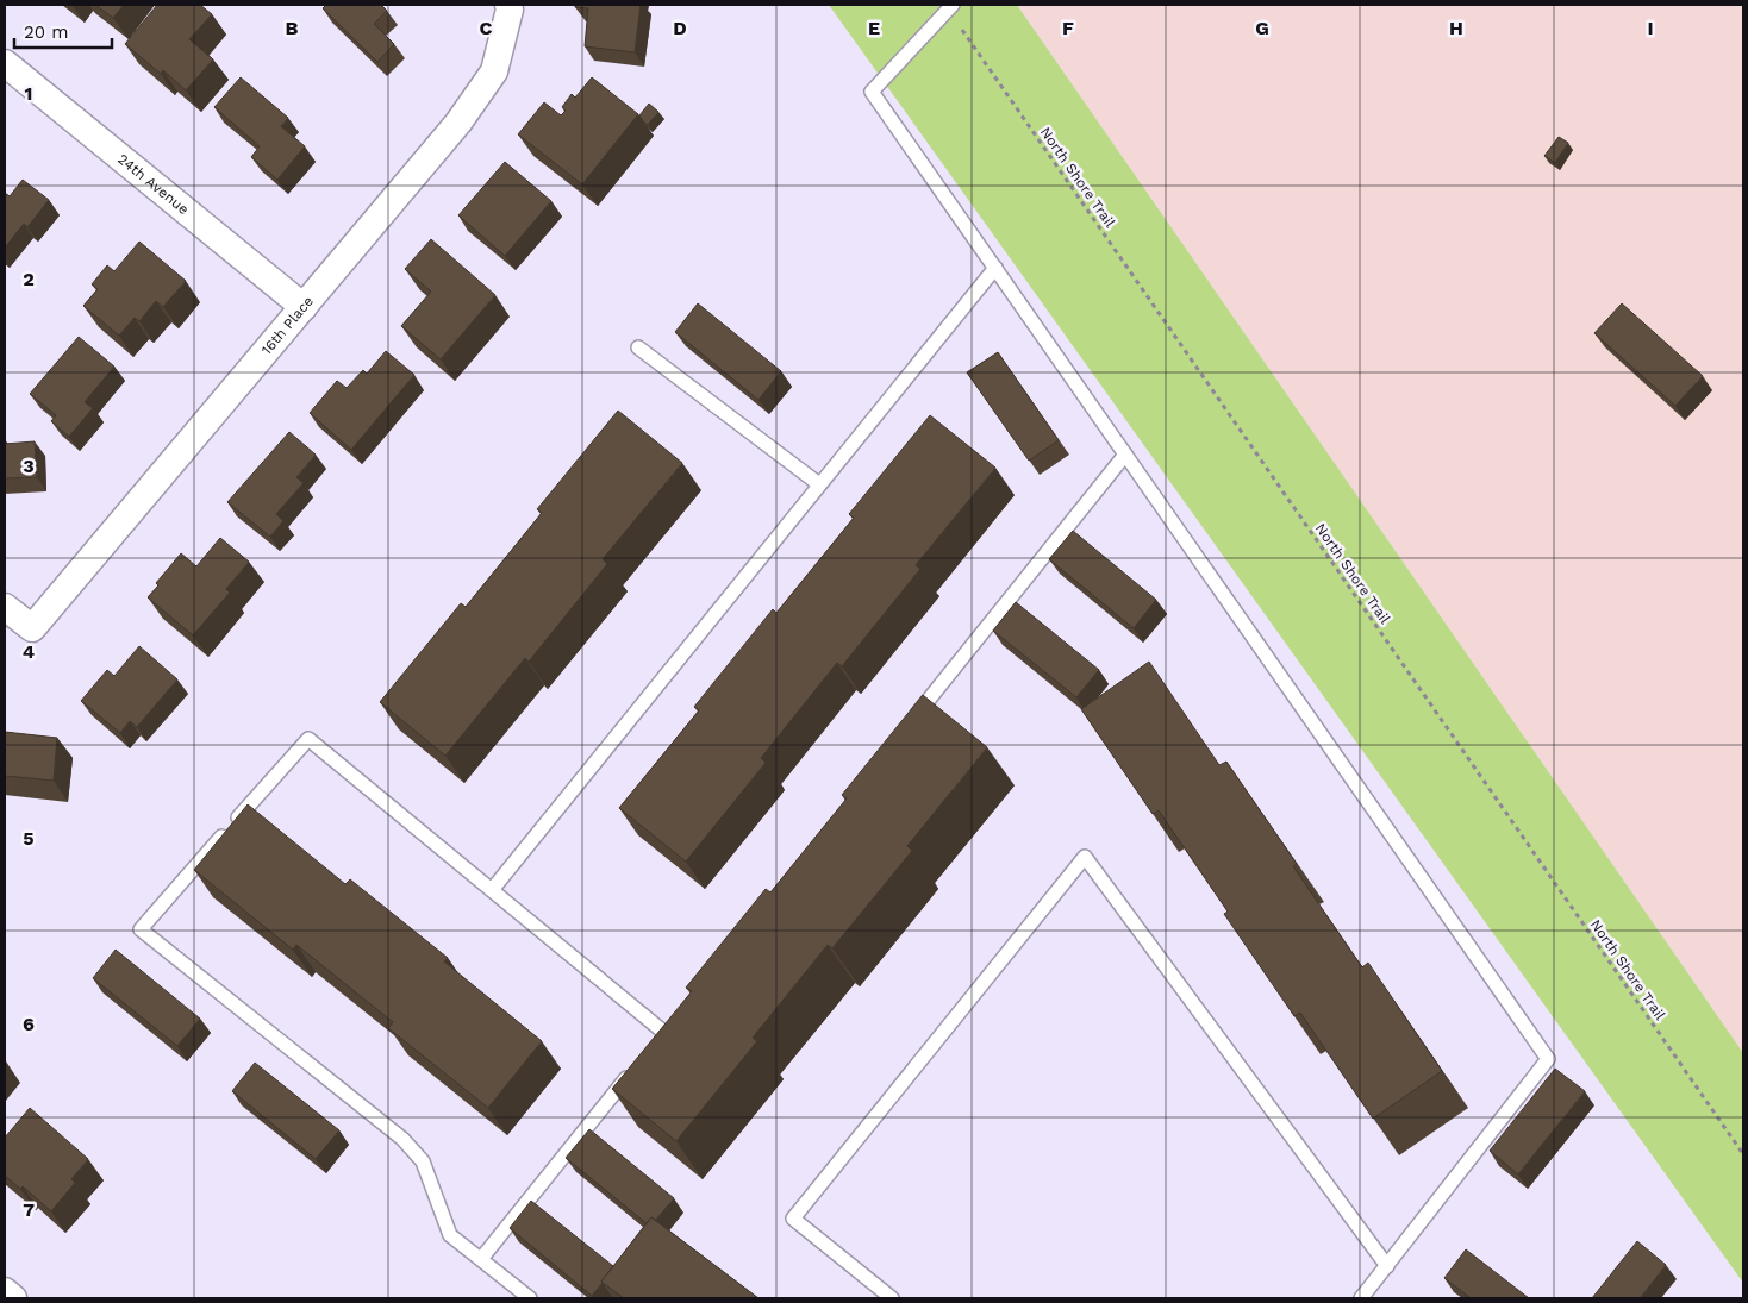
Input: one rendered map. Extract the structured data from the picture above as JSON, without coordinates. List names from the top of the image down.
{
  "streets": {
    "street": ["24th Avenue", "16th Place"],
    "path": ["North Shore Trail"]
  },
  "crossings": [
    ["24th Avenue", "16th Place"]
  ],
  "scale_bar": "20 m",
  "grid": {
    "columns": [
      "B",
      "C",
      "D",
      "E",
      "F",
      "G",
      "H",
      "I"
    ],
    "rows": [
      "1",
      "2",
      "3",
      "4",
      "5",
      "6",
      "7"
    ]
  }
}
